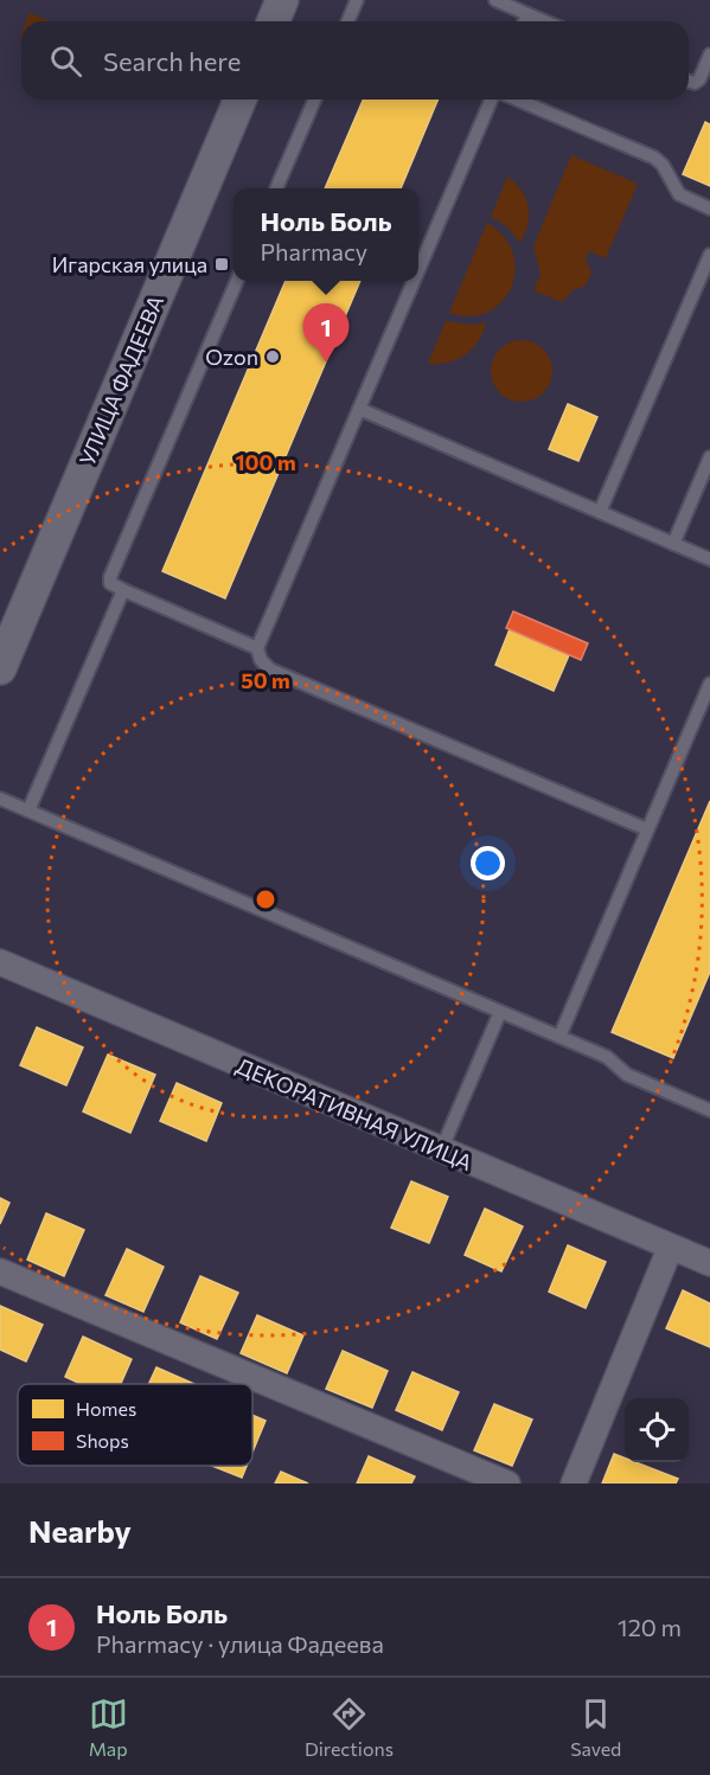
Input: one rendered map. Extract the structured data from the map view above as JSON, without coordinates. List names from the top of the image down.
{
  "streets": {
    "street": ["УЛИЦА ФАДЕЕВА", "ДЕКОРАТИВНАЯ УЛИЦА"]
  },
  "places": {
    "transit": ["Игарская улица"],
    "other": ["Ozon"]
  },
  "legend": ["Homes", "Shops"],
  "page": {
    "search": "Search here",
    "popup": ["Ноль Боль", "Pharmacy"],
    "pins": "1",
    "heading": "Nearby",
    "list": [
      {
        "mark": "1",
        "name": "Ноль Боль",
        "note": "Pharmacy · улица Фадеева",
        "value": "120 m"
      }
    ],
    "nav": ["Map", "Directions", "Saved"]
  },
  "rings": ["100 m", "50 m"]
}
